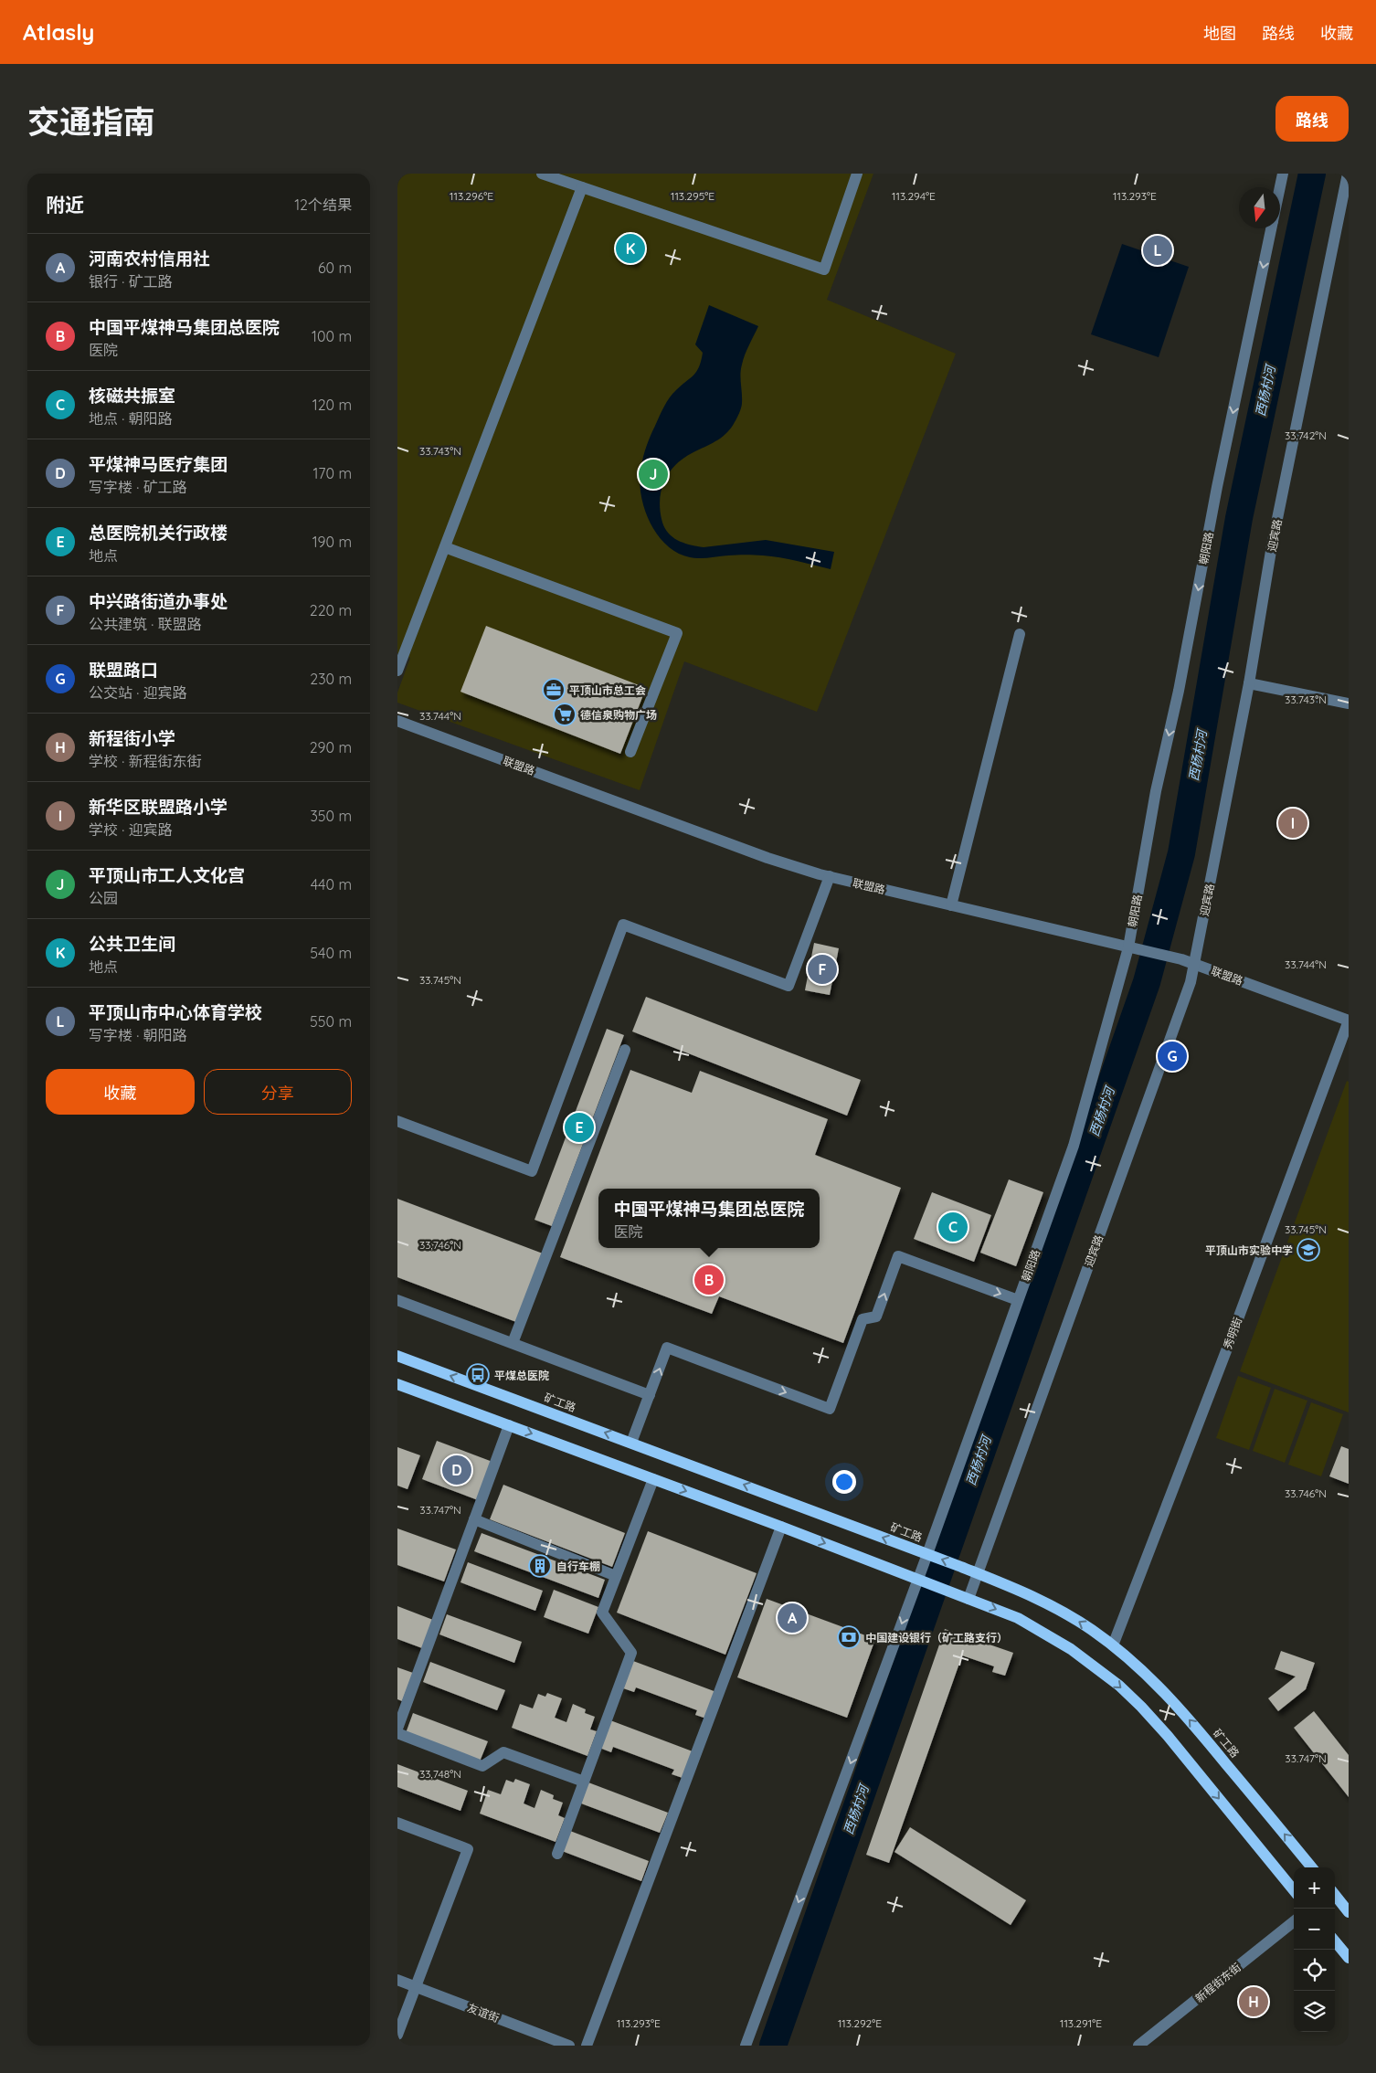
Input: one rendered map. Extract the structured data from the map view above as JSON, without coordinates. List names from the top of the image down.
{
  "streets": {
    "main road": ["矿工路"],
    "street": [
      "迎宾路",
      "朝阳路",
      "联盟路",
      "秀明街",
      "新程街东街",
      "友谊街"
    ]
  },
  "crossings": [
    ["迎宾路", "联盟路"],
    ["迎宾路", "矿工路"],
    ["朝阳路", "联盟路"],
    ["朝阳路", "矿工路"],
    ["联盟路", "秀明街"],
    ["秀明街", "矿工路"]
  ],
  "one_way": ["朝阳路"],
  "water": ["西杨村河"],
  "places": {
    "office": ["平顶山市总工会"],
    "supermarket": ["德信泉购物广场"],
    "school or university": ["平顶山市实验中学"],
    "bus stop": ["平煤总医院"],
    "building": ["自行车棚"],
    "bank": ["中国建设银行（矿工路支行）"]
  },
  "north": "bottom",
  "page": {
    "header": "Atlasly",
    "nav": ["地图", "路线", "收藏"],
    "title": "交通指南",
    "buttons": [
      "路线",
      ["收藏", "分享"]
    ],
    "heading": ["附近", "12个结果"],
    "pins": [
      "K",
      "L",
      "J",
      "I",
      "F",
      "G",
      "E",
      "C",
      "B",
      "D",
      "A",
      "H"
    ],
    "list": [
      {
        "mark": "A",
        "name": "河南农村信用社",
        "note": "银行 · 矿工路",
        "value": "60 m"
      },
      {
        "mark": "B",
        "name": "中国平煤神马集团总医院",
        "note": "医院",
        "value": "100 m"
      },
      {
        "mark": "C",
        "name": "核磁共振室",
        "note": "地点 · 朝阳路",
        "value": "120 m"
      },
      {
        "mark": "D",
        "name": "平煤神马医疗集团",
        "note": "写字楼 · 矿工路",
        "value": "170 m"
      },
      {
        "mark": "E",
        "name": "总医院机关行政楼",
        "note": "地点",
        "value": "190 m"
      },
      {
        "mark": "F",
        "name": "中兴路街道办事处",
        "note": "公共建筑 · 联盟路",
        "value": "220 m"
      },
      {
        "mark": "G",
        "name": "联盟路口",
        "note": "公交站 · 迎宾路",
        "value": "230 m"
      },
      {
        "mark": "H",
        "name": "新程街小学",
        "note": "学校 · 新程街东街",
        "value": "290 m"
      },
      {
        "mark": "I",
        "name": "新华区联盟路小学",
        "note": "学校 · 迎宾路",
        "value": "350 m"
      },
      {
        "mark": "J",
        "name": "平顶山市工人文化宫",
        "note": "公园",
        "value": "440 m"
      },
      {
        "mark": "K",
        "name": "公共卫生间",
        "note": "地点",
        "value": "540 m"
      },
      {
        "mark": "L",
        "name": "平顶山市中心体育学校",
        "note": "写字楼 · 朝阳路",
        "value": "550 m"
      }
    ],
    "popup": ["中国平煤神马集团总医院", "医院"],
    "map_buttons": ["+", "−"]
  },
  "coordinates": [
    "113.295°E",
    "113.294°E",
    "113.293°E",
    "113.296°E",
    "33.742°N",
    "33.743°N",
    "33.744°N",
    "33.745°N",
    "33.746°N",
    "33.747°N",
    "33.748°N",
    "113.292°E",
    "113.291°E"
  ]
}
